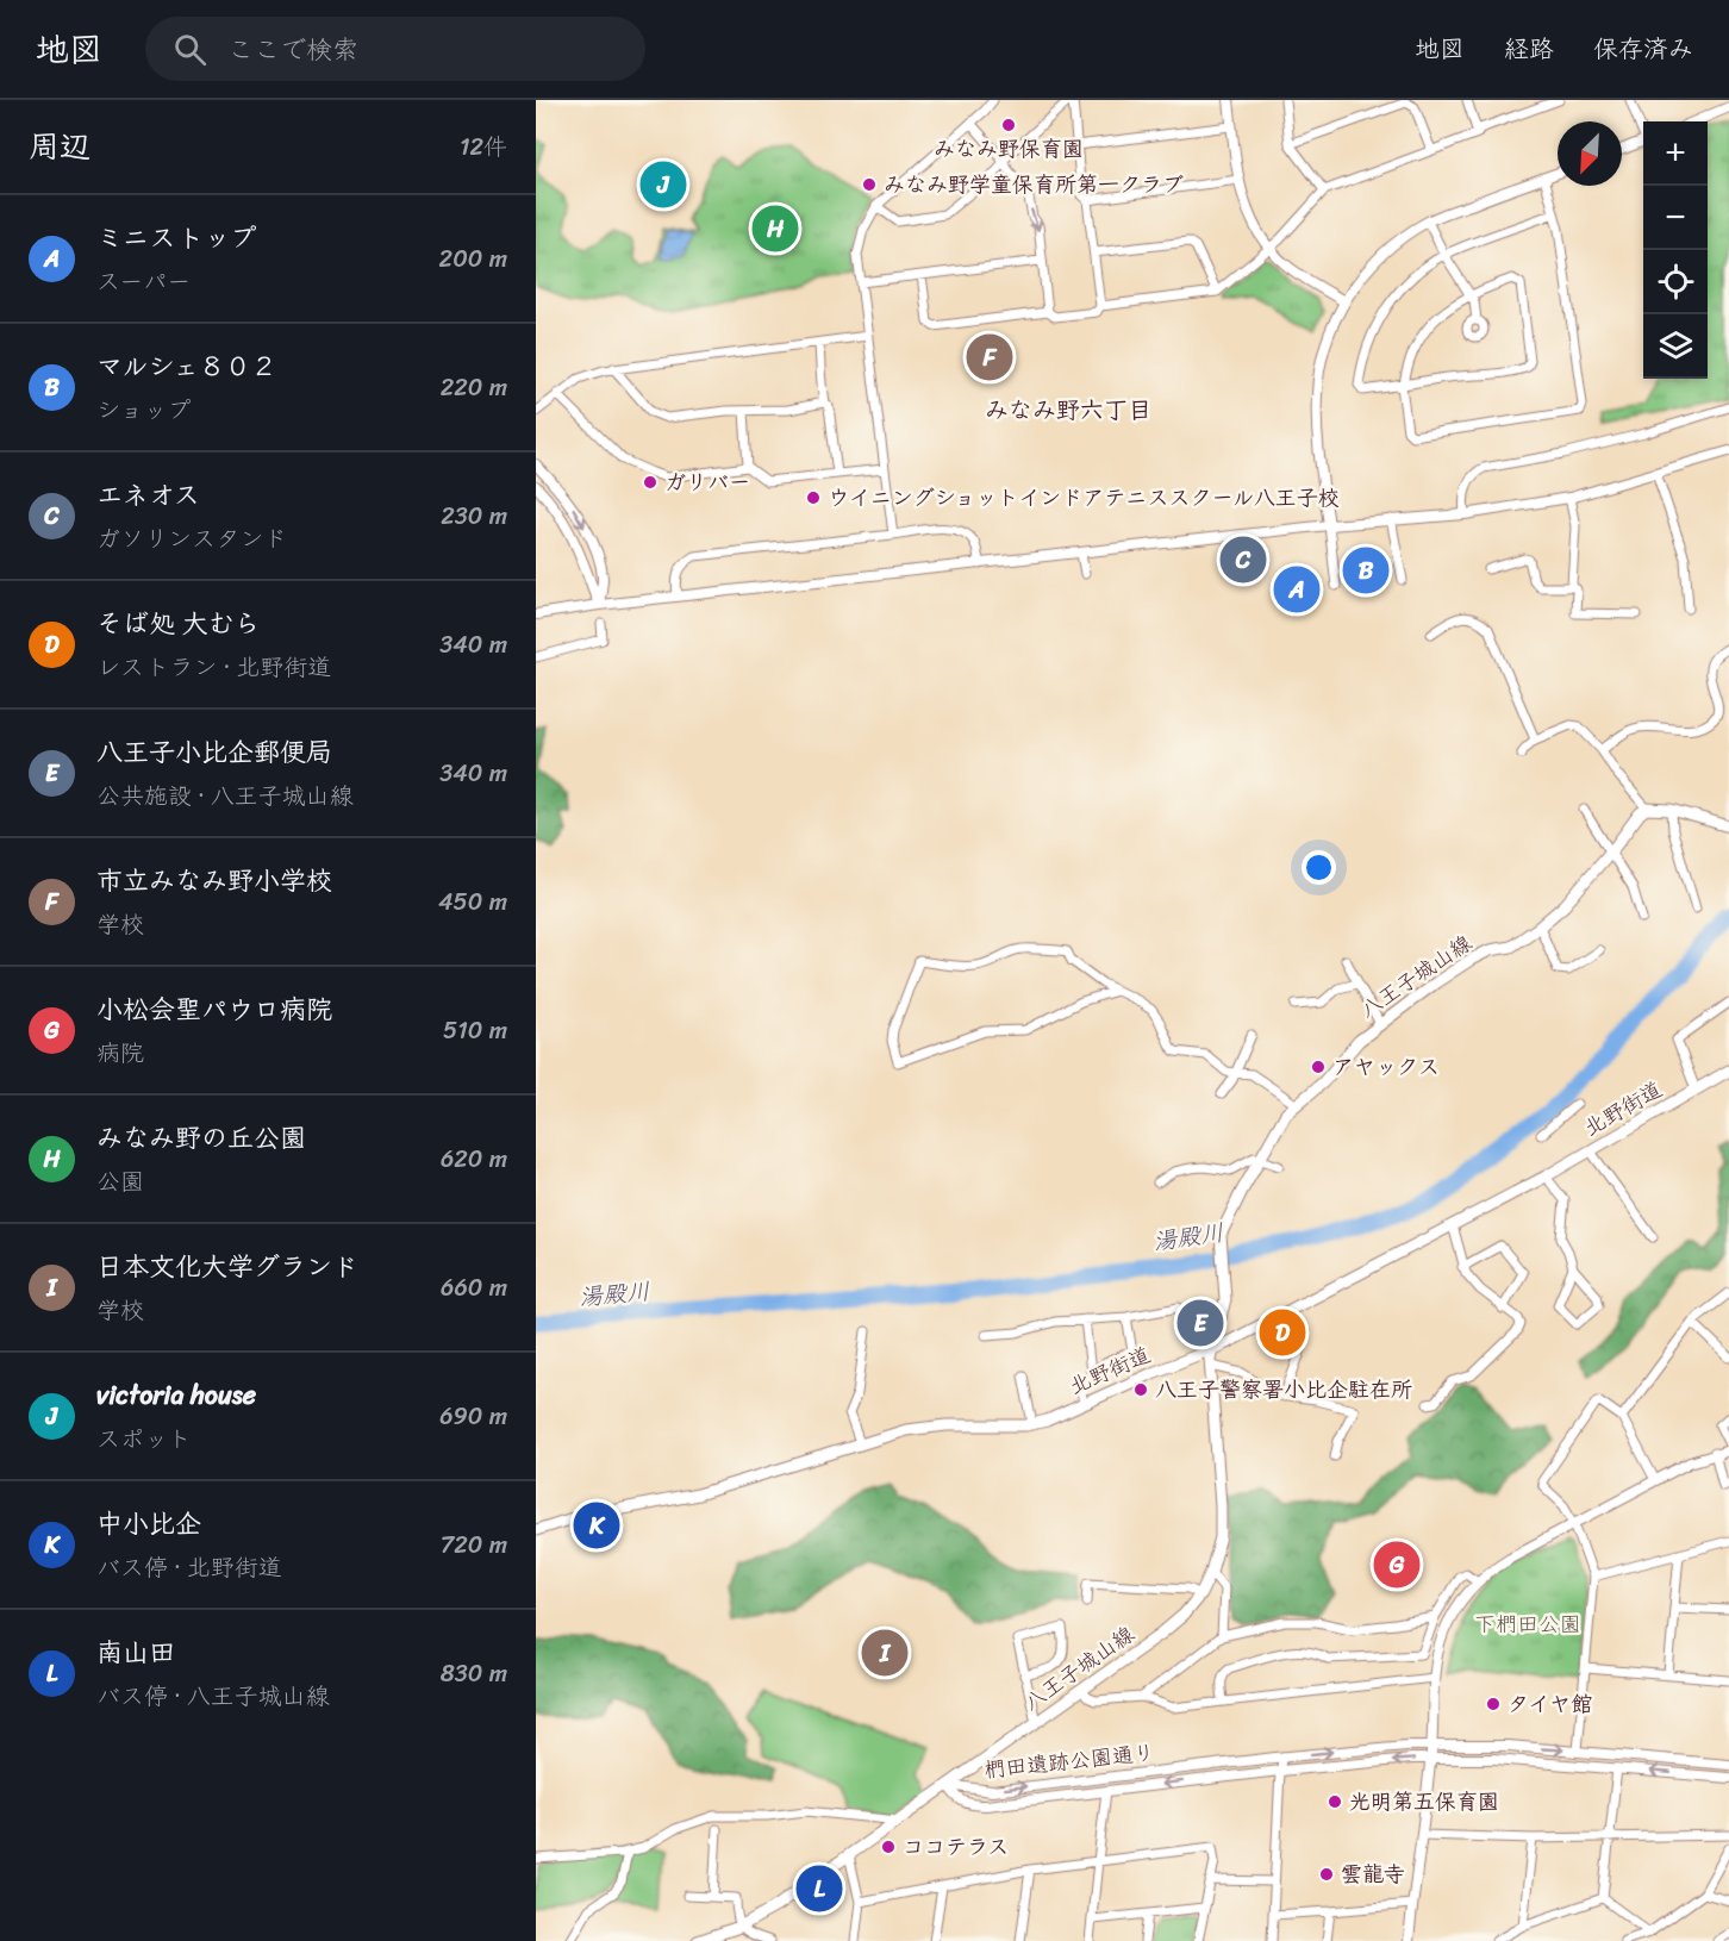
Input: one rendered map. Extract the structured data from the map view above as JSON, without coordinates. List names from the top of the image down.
{
  "streets": {
    "main road": ["八王子城山線", "北野街道"],
    "street": ["椚田遺跡公園通り"]
  },
  "crossings": [
    ["八王子城山線", "北野街道"],
    ["八王子城山線", "椚田遺跡公園通り"]
  ],
  "districts": ["みなみ野六丁目"],
  "water": ["湯殿川"],
  "parks": ["下椚田公園"],
  "places": [
    "みなみ野保育園",
    "みなみ野学童保育所第一クラブ",
    "ガリバー",
    "ウイニングショットインドアテニススクール八王子校",
    "アヤックス",
    "八王子警察署小比企駐在所",
    "タイヤ館",
    "光明第五保育園",
    "ココテラス",
    "雲龍寺"
  ],
  "north": "bottom left",
  "page": {
    "header": "地図",
    "search": "ここで検索",
    "nav": ["地図", "経路", "保存済み"],
    "heading": ["周辺", "12件"],
    "map_buttons": ["+", "−"],
    "pins": [
      "J",
      "H",
      "F",
      "C",
      "B",
      "A",
      "E",
      "D",
      "K",
      "G",
      "I",
      "L"
    ],
    "list": [
      {
        "mark": "A",
        "name": "ミニストップ",
        "note": "スーパー",
        "value": "200 m"
      },
      {
        "mark": "B",
        "name": "マルシェ８０２",
        "note": "ショップ",
        "value": "220 m"
      },
      {
        "mark": "C",
        "name": "エネオス",
        "note": "ガソリンスタンド",
        "value": "230 m"
      },
      {
        "mark": "D",
        "name": "そば処 大むら",
        "note": "レストラン · 北野街道",
        "value": "340 m"
      },
      {
        "mark": "E",
        "name": "八王子小比企郵便局",
        "note": "公共施設 · 八王子城山線",
        "value": "340 m"
      },
      {
        "mark": "F",
        "name": "市立みなみ野小学校",
        "note": "学校",
        "value": "450 m"
      },
      {
        "mark": "G",
        "name": "小松会聖パウロ病院",
        "note": "病院",
        "value": "510 m"
      },
      {
        "mark": "H",
        "name": "みなみ野の丘公園",
        "note": "公園",
        "value": "620 m"
      },
      {
        "mark": "I",
        "name": "日本文化大学グランド",
        "note": "学校",
        "value": "660 m"
      },
      {
        "mark": "J",
        "name": "victoria house",
        "note": "スポット",
        "value": "690 m"
      },
      {
        "mark": "K",
        "name": "中小比企",
        "note": "バス停 · 北野街道",
        "value": "720 m"
      },
      {
        "mark": "L",
        "name": "南山田",
        "note": "バス停 · 八王子城山線",
        "value": "830 m"
      }
    ]
  }
}
